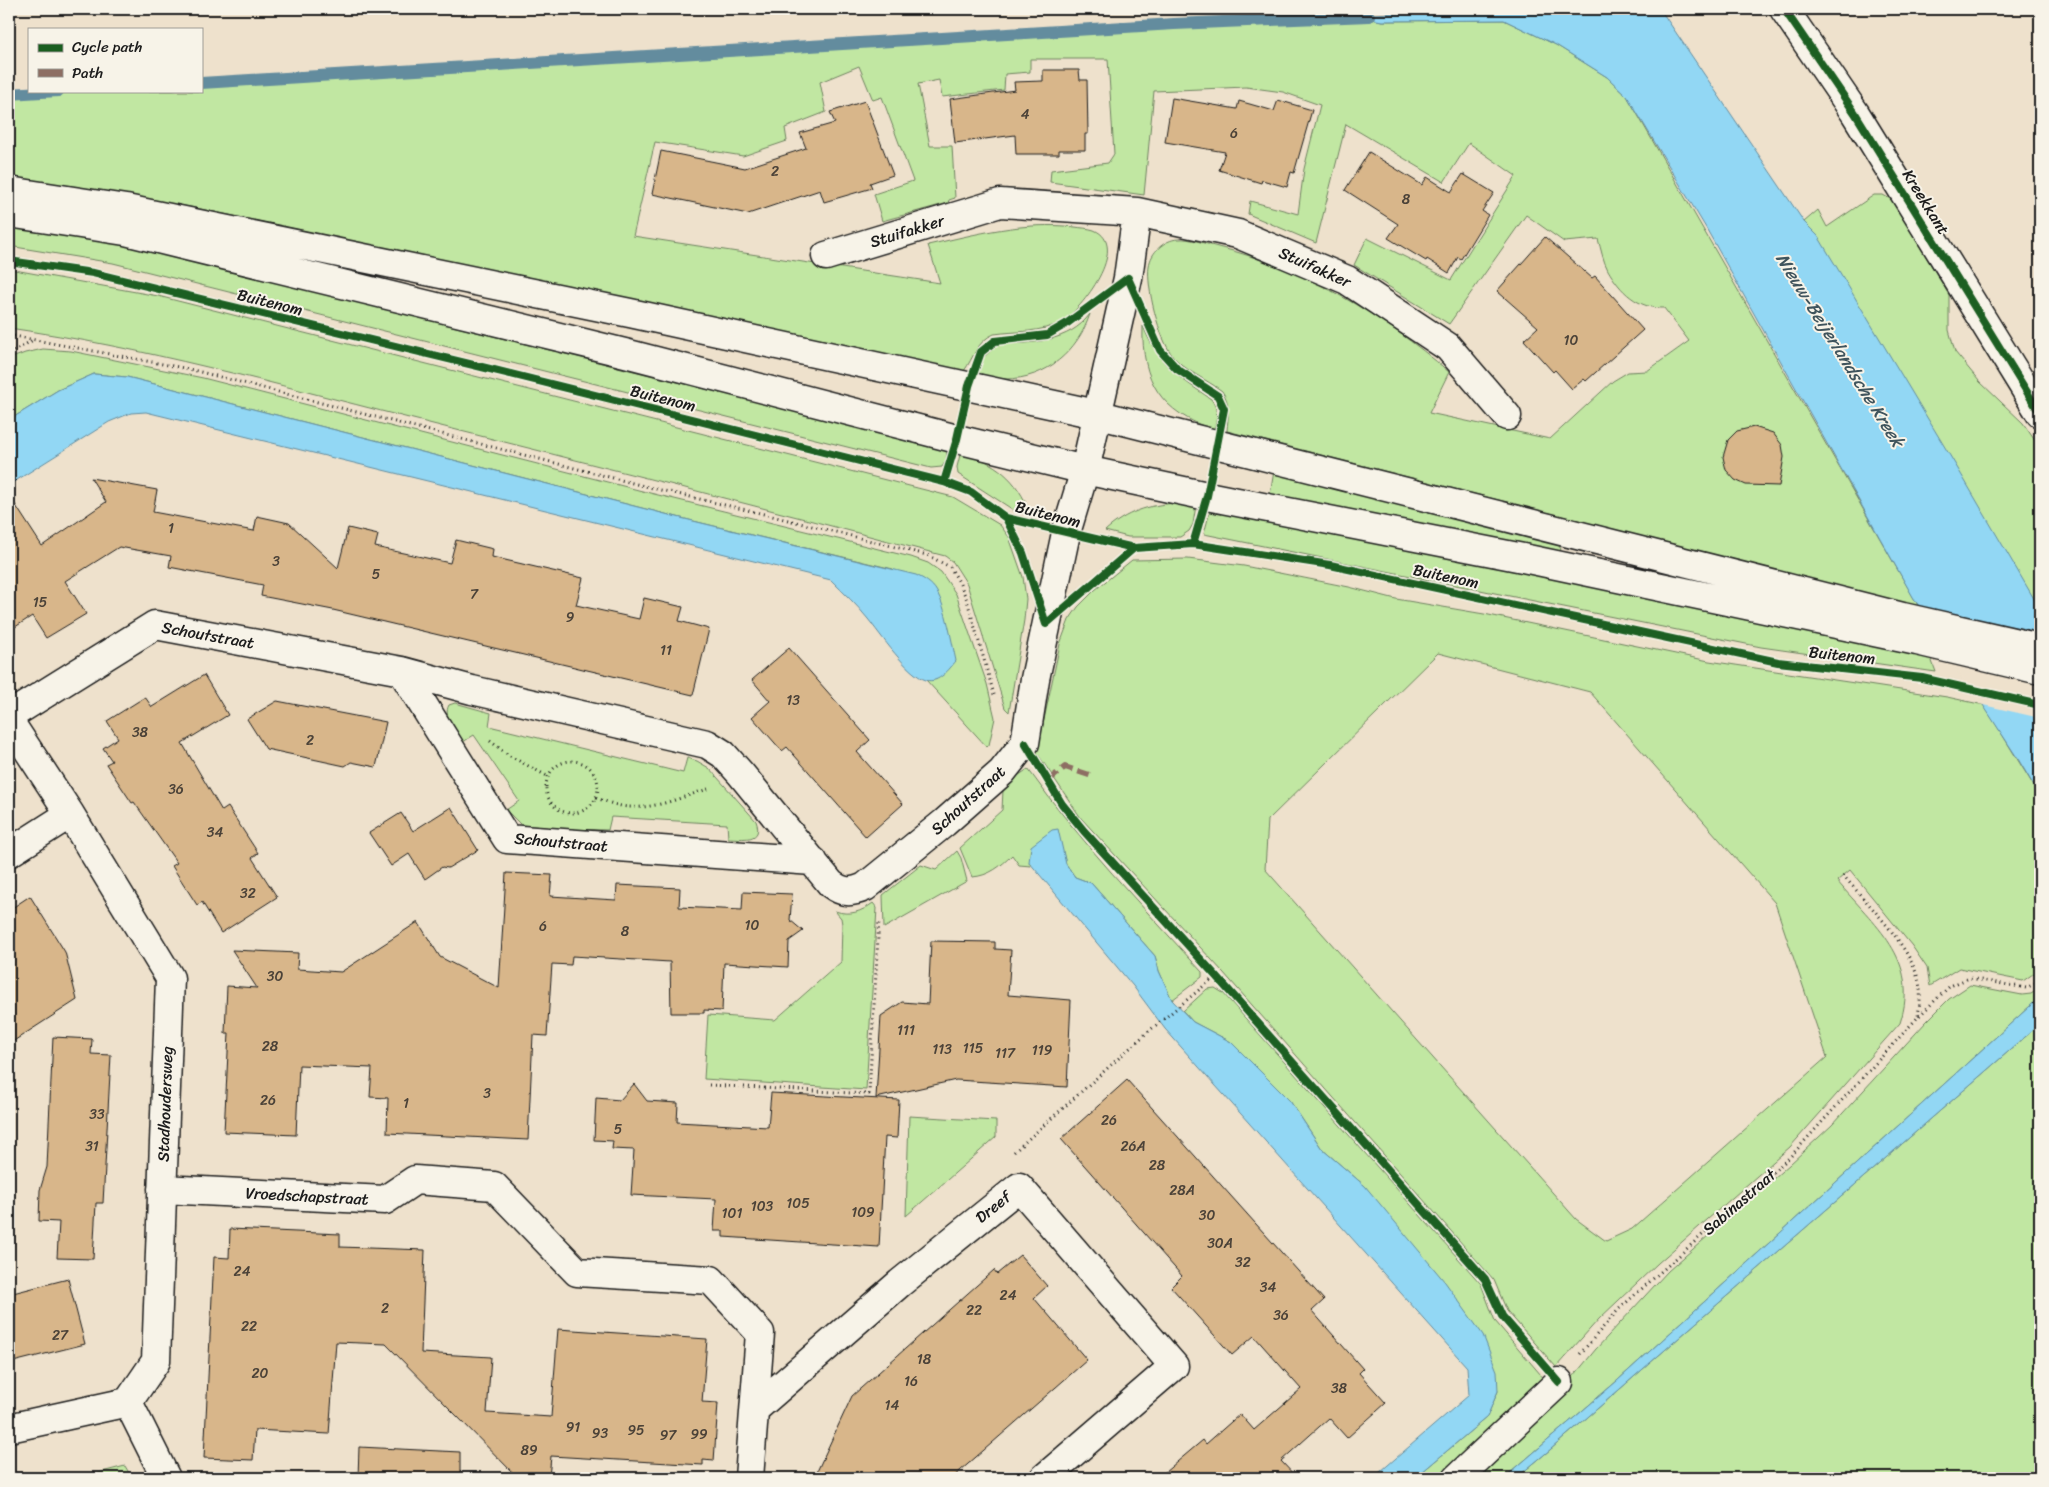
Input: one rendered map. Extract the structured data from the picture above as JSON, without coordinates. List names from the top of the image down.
{
  "streets": {
    "street": [
      "Kreekkant",
      "Stuifakker",
      "Buitenom",
      "Schoutstraat",
      "Stadhoudersweg",
      "Vroedschapstraat",
      "Dreef"
    ],
    "path": ["Sabinastraat"]
  },
  "crossings": [
    ["Buitenom", "Schoutstraat"],
    ["Stadhoudersweg", "Vroedschapstraat"],
    ["Vroedschapstraat", "Dreef"]
  ],
  "water": ["Nieuw-Beijerlandsche Kreek"],
  "house_numbers": [
    "4",
    "6",
    "2",
    "8",
    "10",
    "1",
    "3",
    "5",
    "7",
    "15",
    "9",
    "11",
    "13",
    "38",
    "2",
    "36",
    "34",
    "32",
    "10",
    "6",
    "8",
    "30",
    "111",
    "28",
    "115",
    "113",
    "119",
    "117",
    "3",
    "26",
    "1",
    "33",
    "26",
    "5",
    "31",
    "26A",
    "28",
    "28A",
    "105",
    "103",
    "109",
    "101",
    "30",
    "30A",
    "32",
    "24",
    "34",
    "24",
    "2",
    "22",
    "36",
    "22",
    "27",
    "18",
    "20",
    "16",
    "38",
    "14",
    "91",
    "95",
    "93",
    "99",
    "97",
    "89"
  ],
  "legend": ["Cycle path", "Path"]
}
